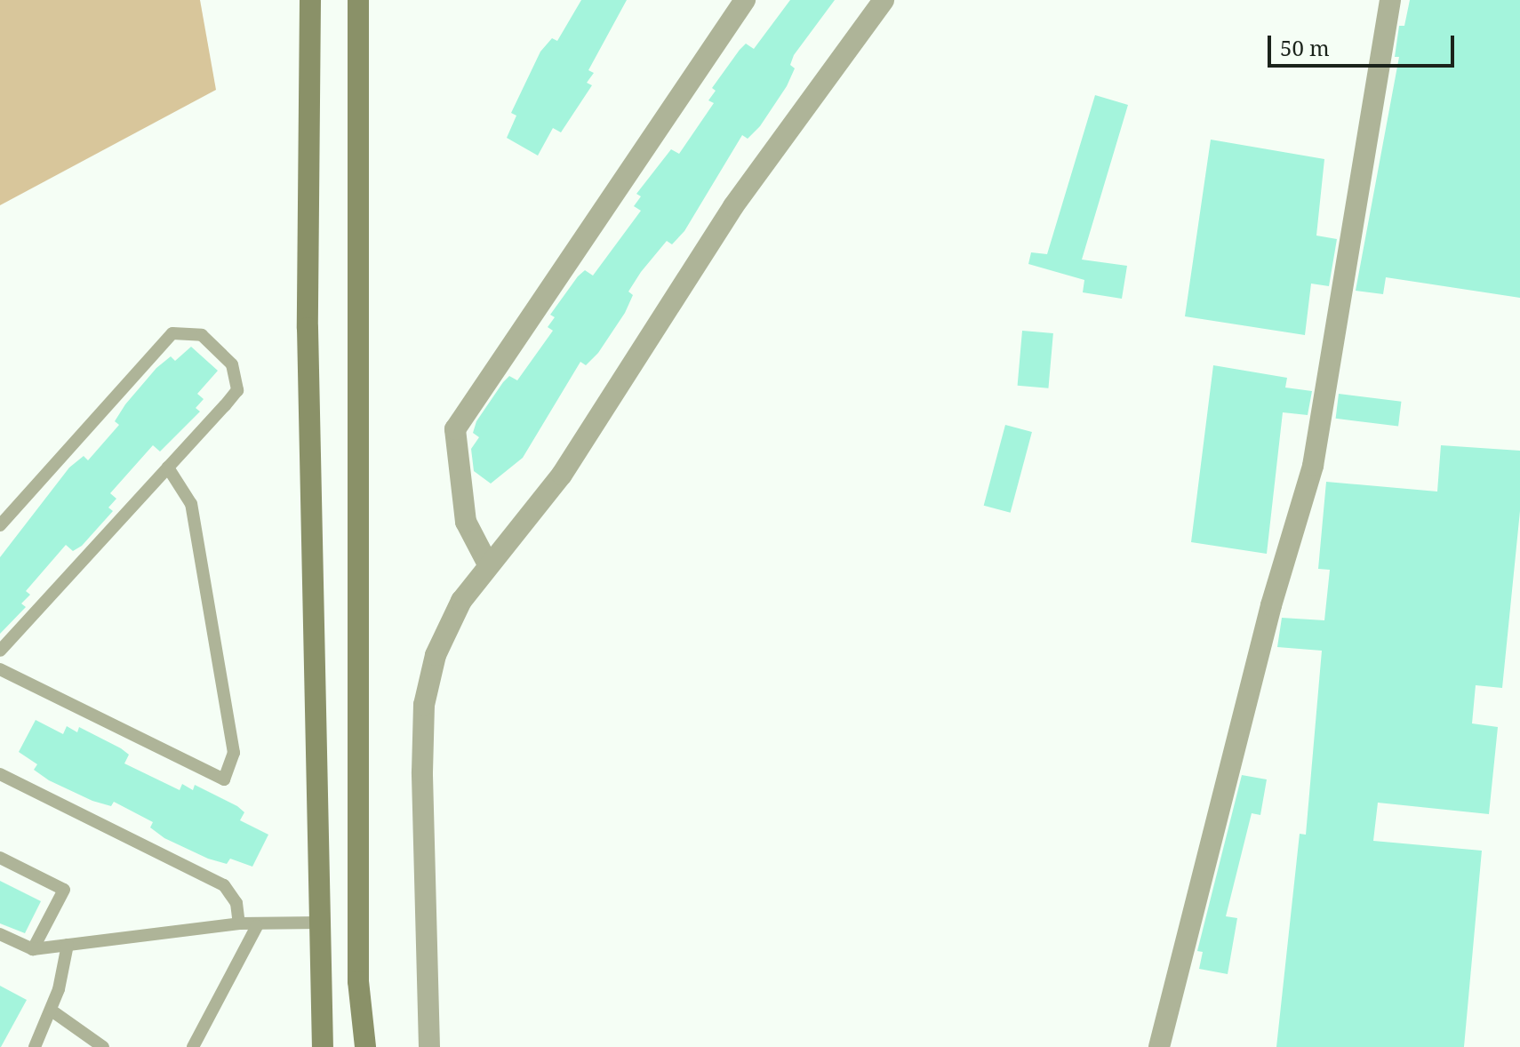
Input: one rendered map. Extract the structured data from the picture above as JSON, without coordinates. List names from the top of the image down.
{
  "scale_bar": "50 m"
}
